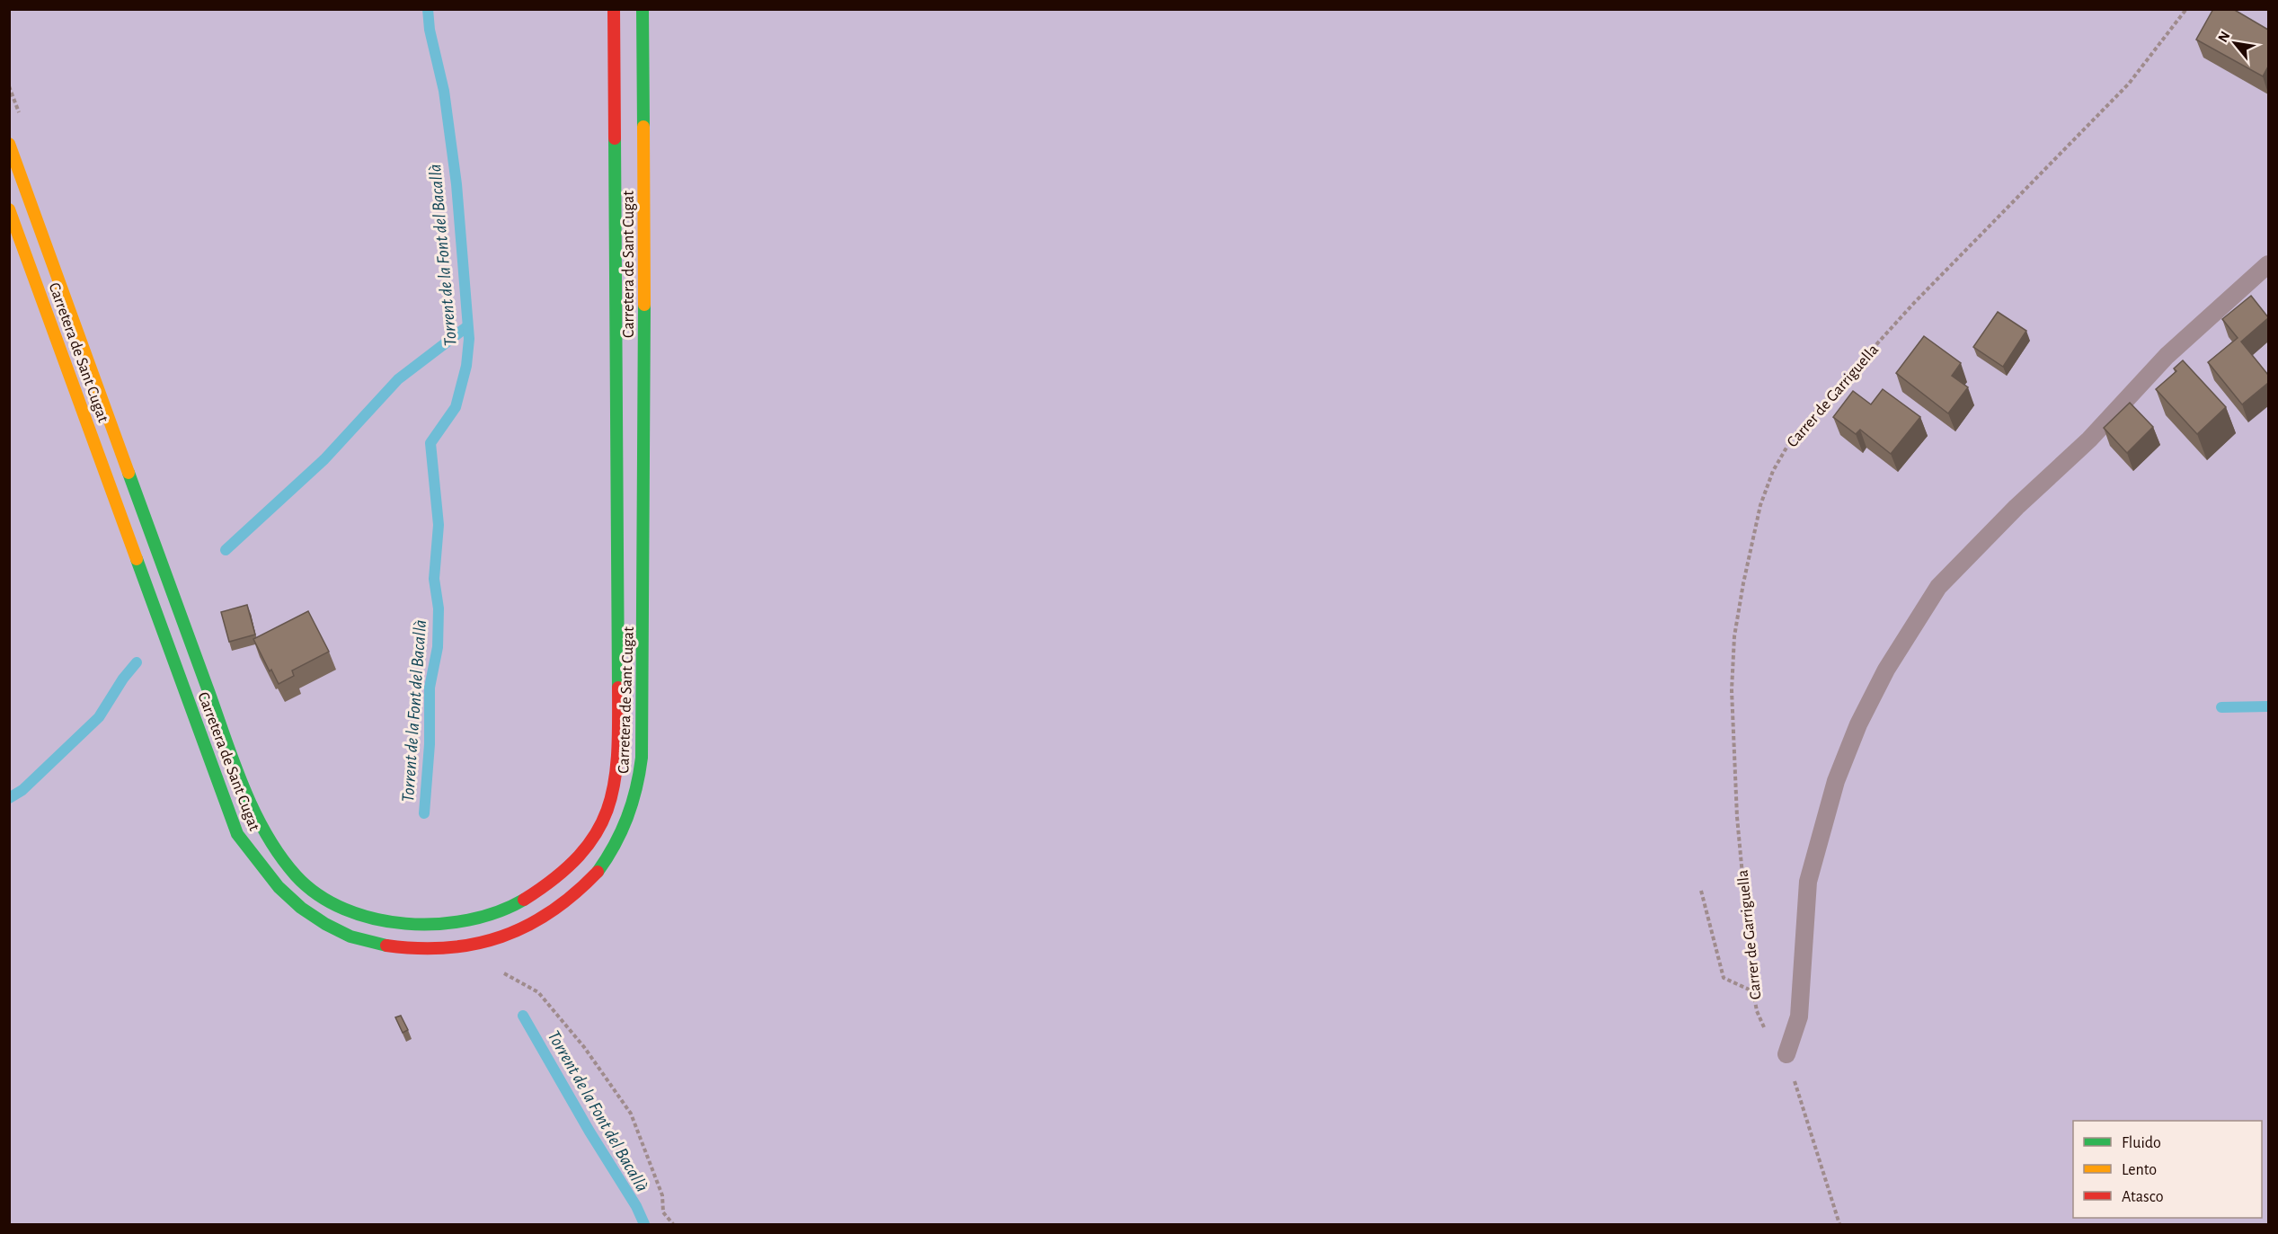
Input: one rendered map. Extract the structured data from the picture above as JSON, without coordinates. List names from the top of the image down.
{
  "streets": {
    "main road": ["Carretera de Sant Cugat"],
    "path": ["Carrer de Garriguella"]
  },
  "water": ["Torrent de la Font del Bacallà"],
  "legend": ["Fluido", "Lento", "Atasco"],
  "north": "top left"
}
